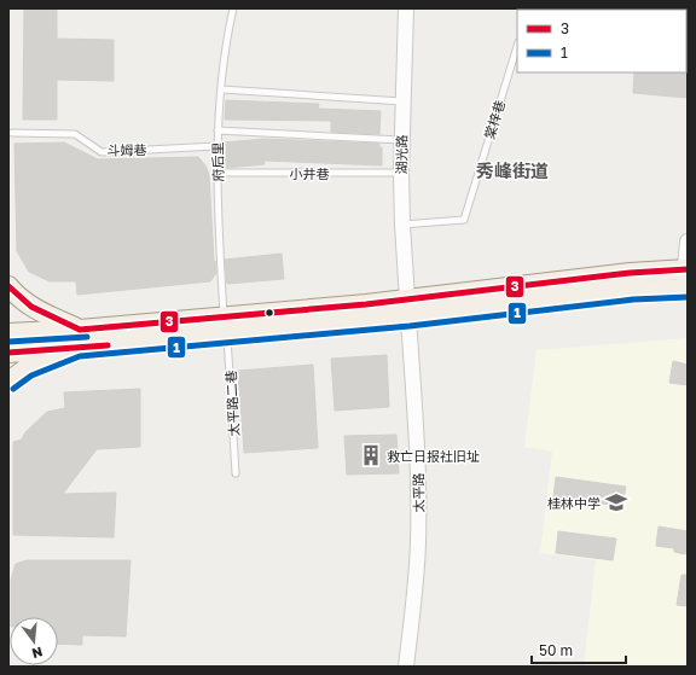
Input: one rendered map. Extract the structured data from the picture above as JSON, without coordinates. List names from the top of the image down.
{
  "streets": {
    "street": ["湖光路", "太平路"],
    "lane": [
      "棠梓巷",
      "斗姆巷",
      "府后里",
      "小井巷",
      "太平路二巷"
    ]
  },
  "crossings": [
    ["棠梓巷", "湖光路"],
    ["斗姆巷", "府后里"],
    ["湖光路", "小井巷"],
    ["湖光路", "太平路"],
    ["府后里", "小井巷"],
    ["府后里", "太平路二巷"]
  ],
  "districts": ["秀峰街道"],
  "places": {
    "building": ["救亡日报社旧址"],
    "school or university": ["桂林中学"]
  },
  "lines": ["transit line 3", "transit line 1"],
  "legend": ["3", "1"],
  "scale_bar": "50 m",
  "north": "bottom"
}
